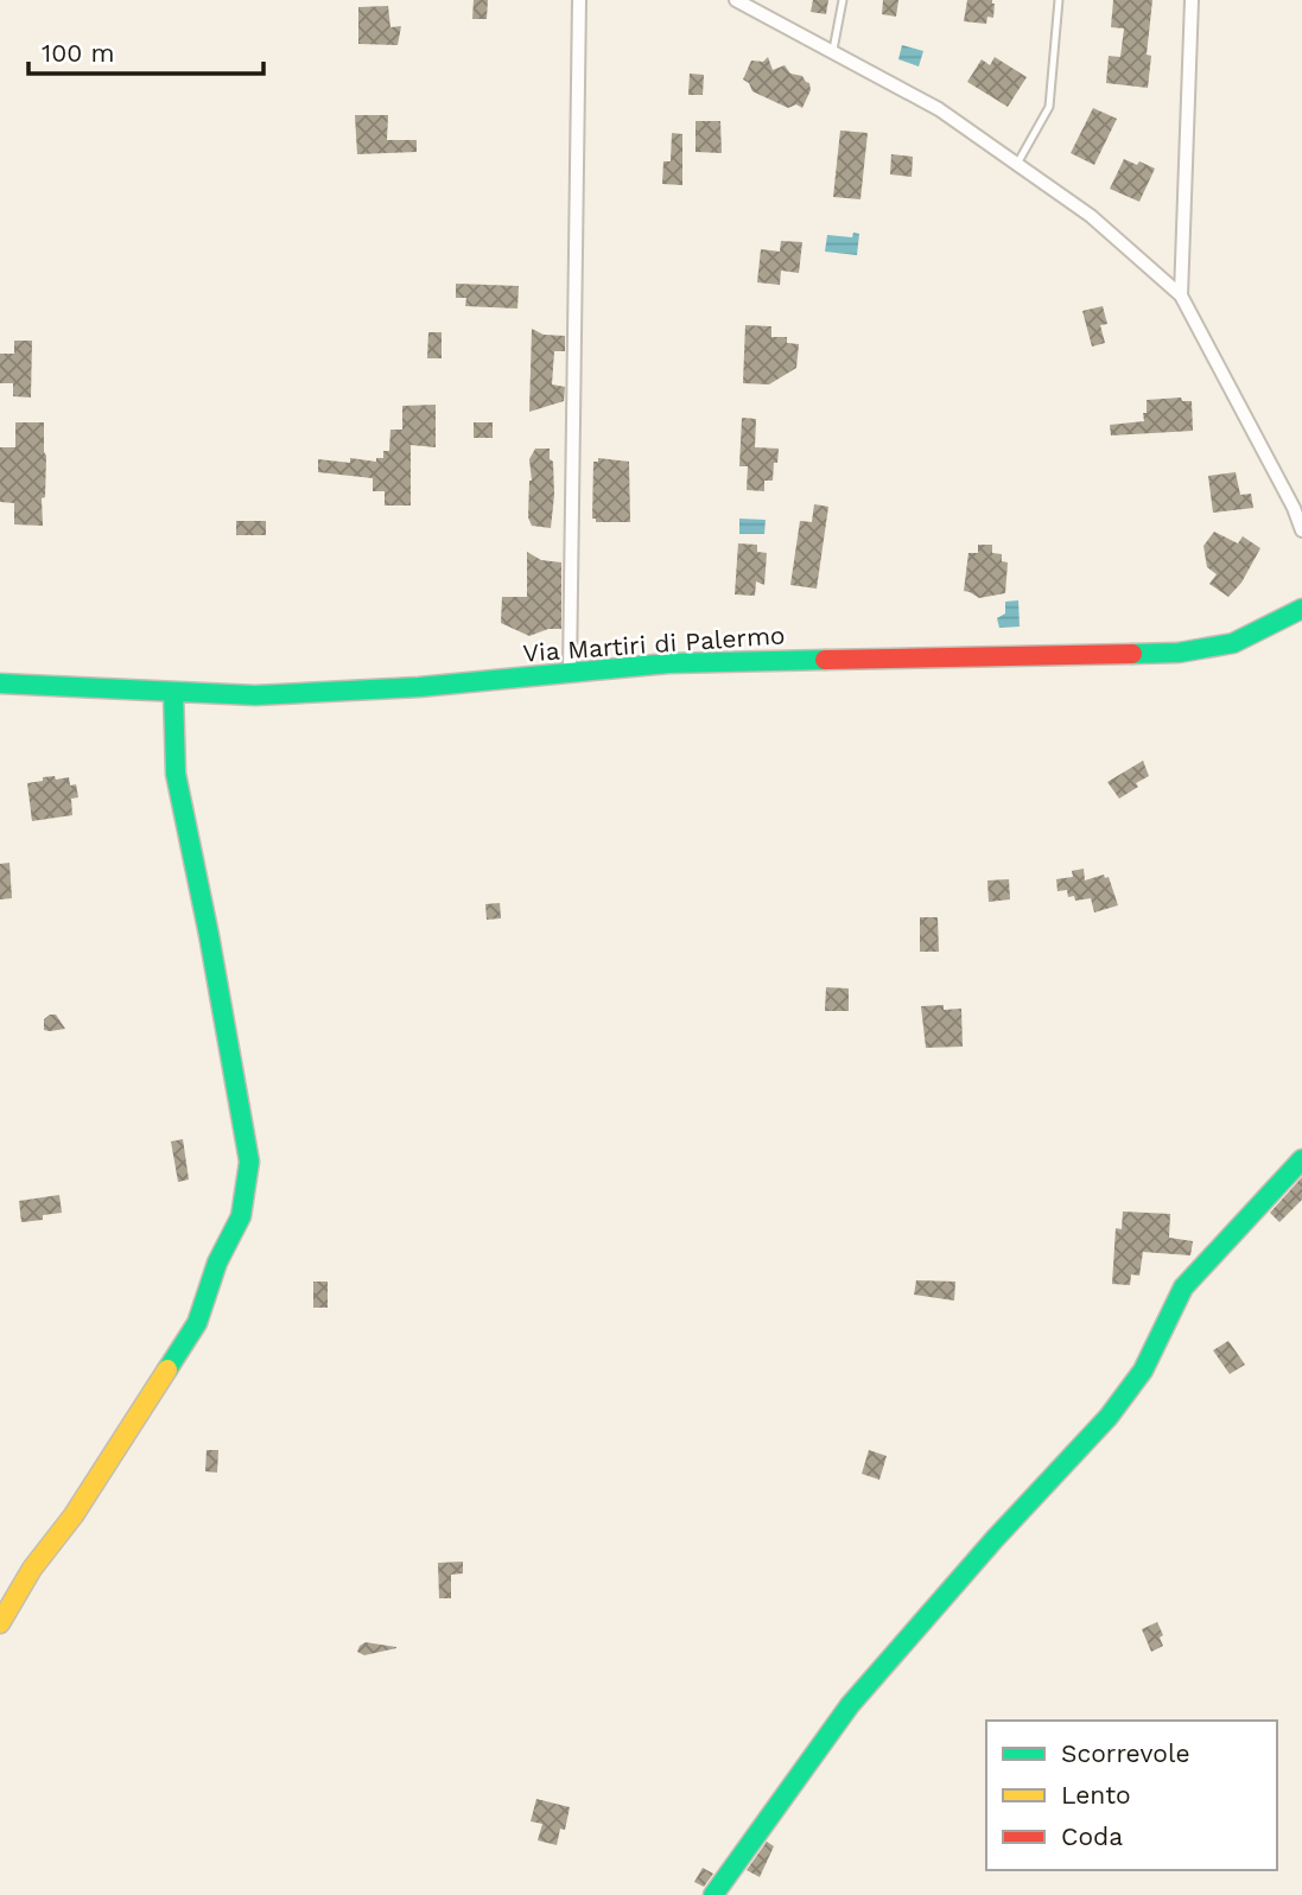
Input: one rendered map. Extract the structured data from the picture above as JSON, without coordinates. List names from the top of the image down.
{
  "streets": {
    "street": ["Via Martiri di Palermo"]
  },
  "legend": ["Scorrevole", "Lento", "Coda"],
  "scale_bar": "100 m"
}
